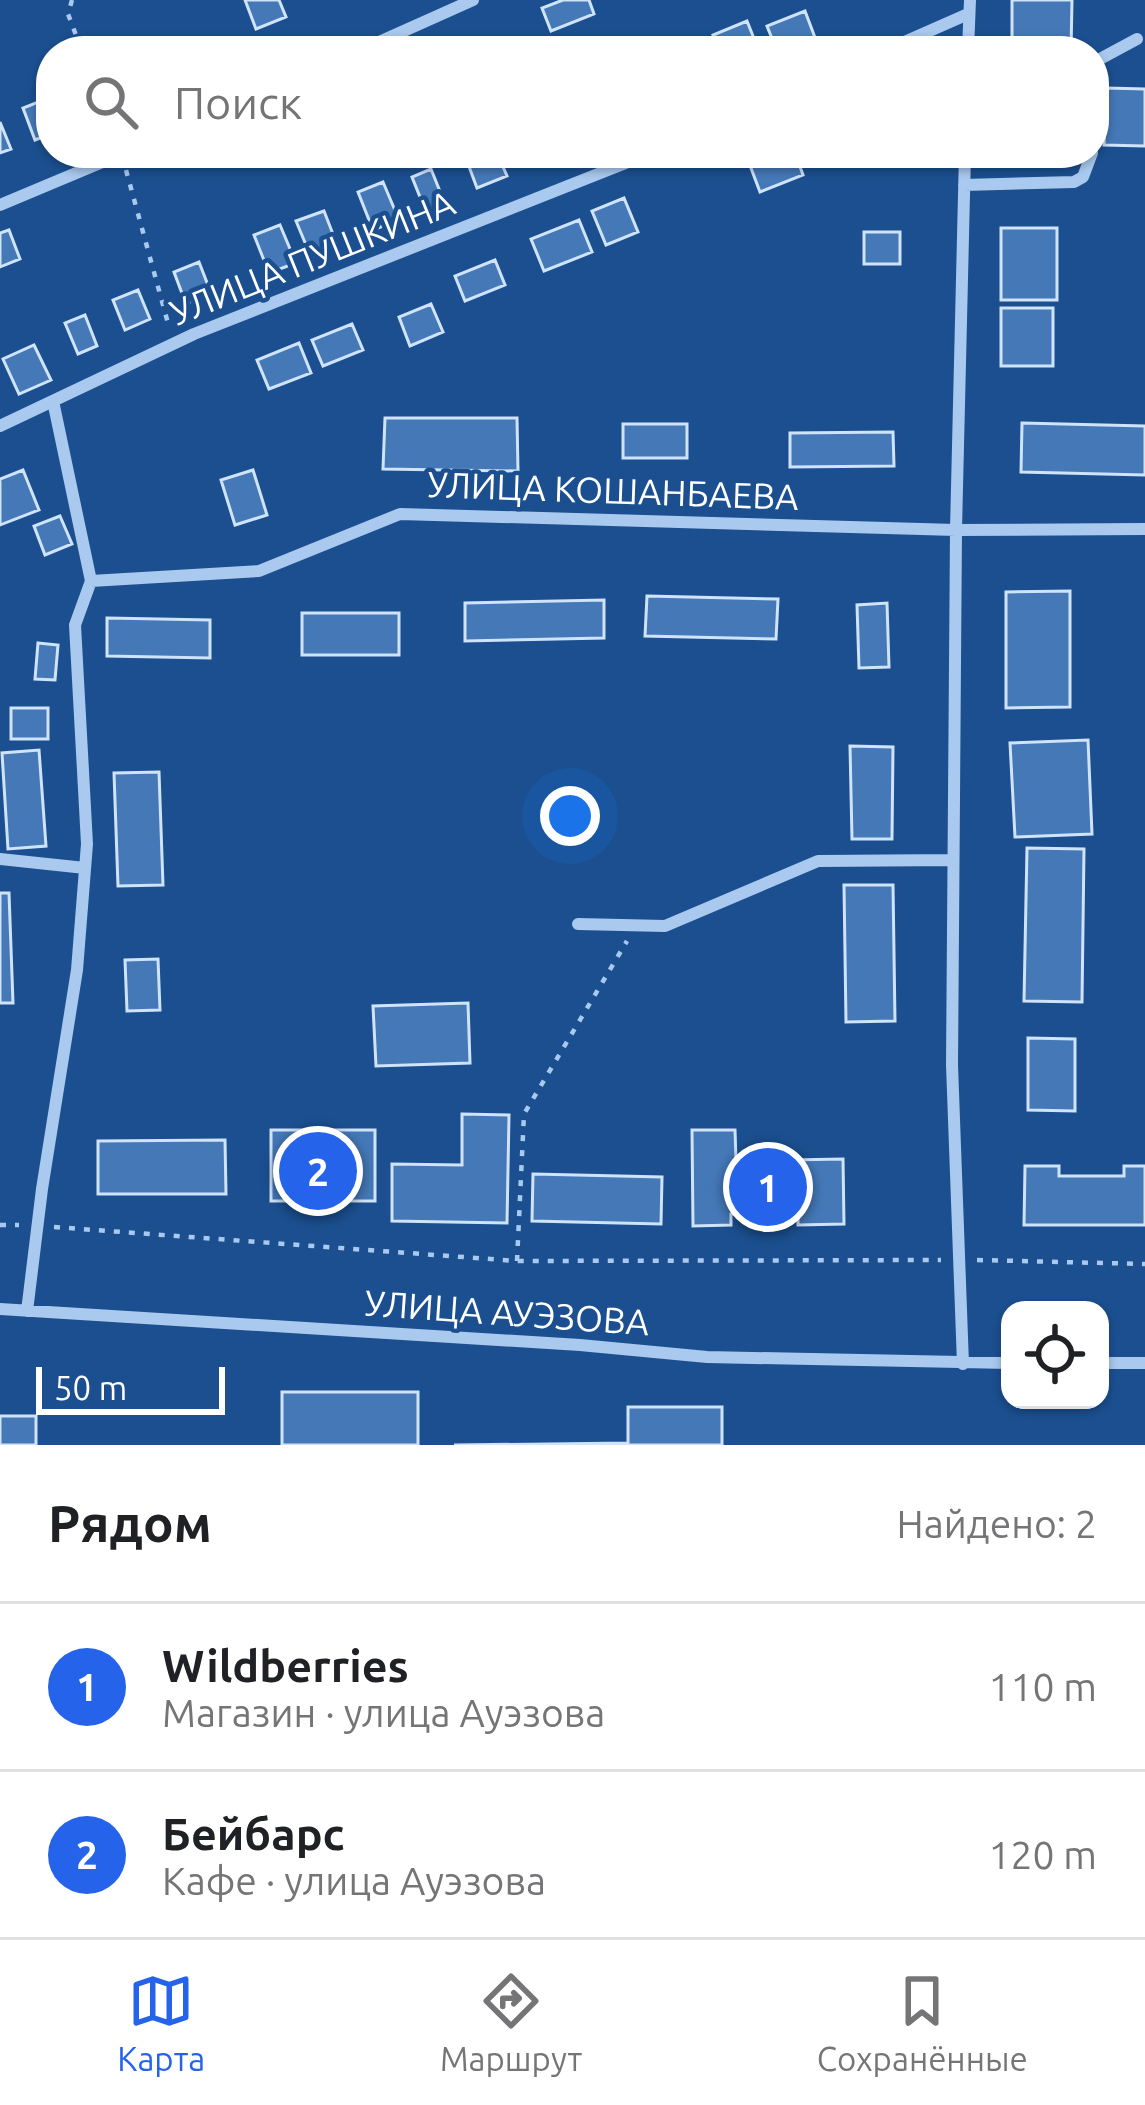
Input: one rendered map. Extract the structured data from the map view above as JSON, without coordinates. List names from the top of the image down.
{
  "streets": {
    "street": ["УЛИЦА ПУШКИНА", "УЛИЦА КОШАНБАЕВА", "УЛИЦА АУЭЗОВА"]
  },
  "scale_bar": "50 m",
  "page": {
    "search": "Поиск",
    "pins": ["2", "1"],
    "scale": "50 m",
    "heading": ["Рядом", "Найдено: 2"],
    "list": [
      {
        "mark": "1",
        "name": "Wildberries",
        "note": "Магазин · улица Ауэзова",
        "value": "110 m"
      },
      {
        "mark": "2",
        "name": "Бейбарс",
        "note": "Кафе · улица Ауэзова",
        "value": "120 m"
      }
    ],
    "nav": ["Карта", "Маршрут", "Сохранённые"]
  }
}
